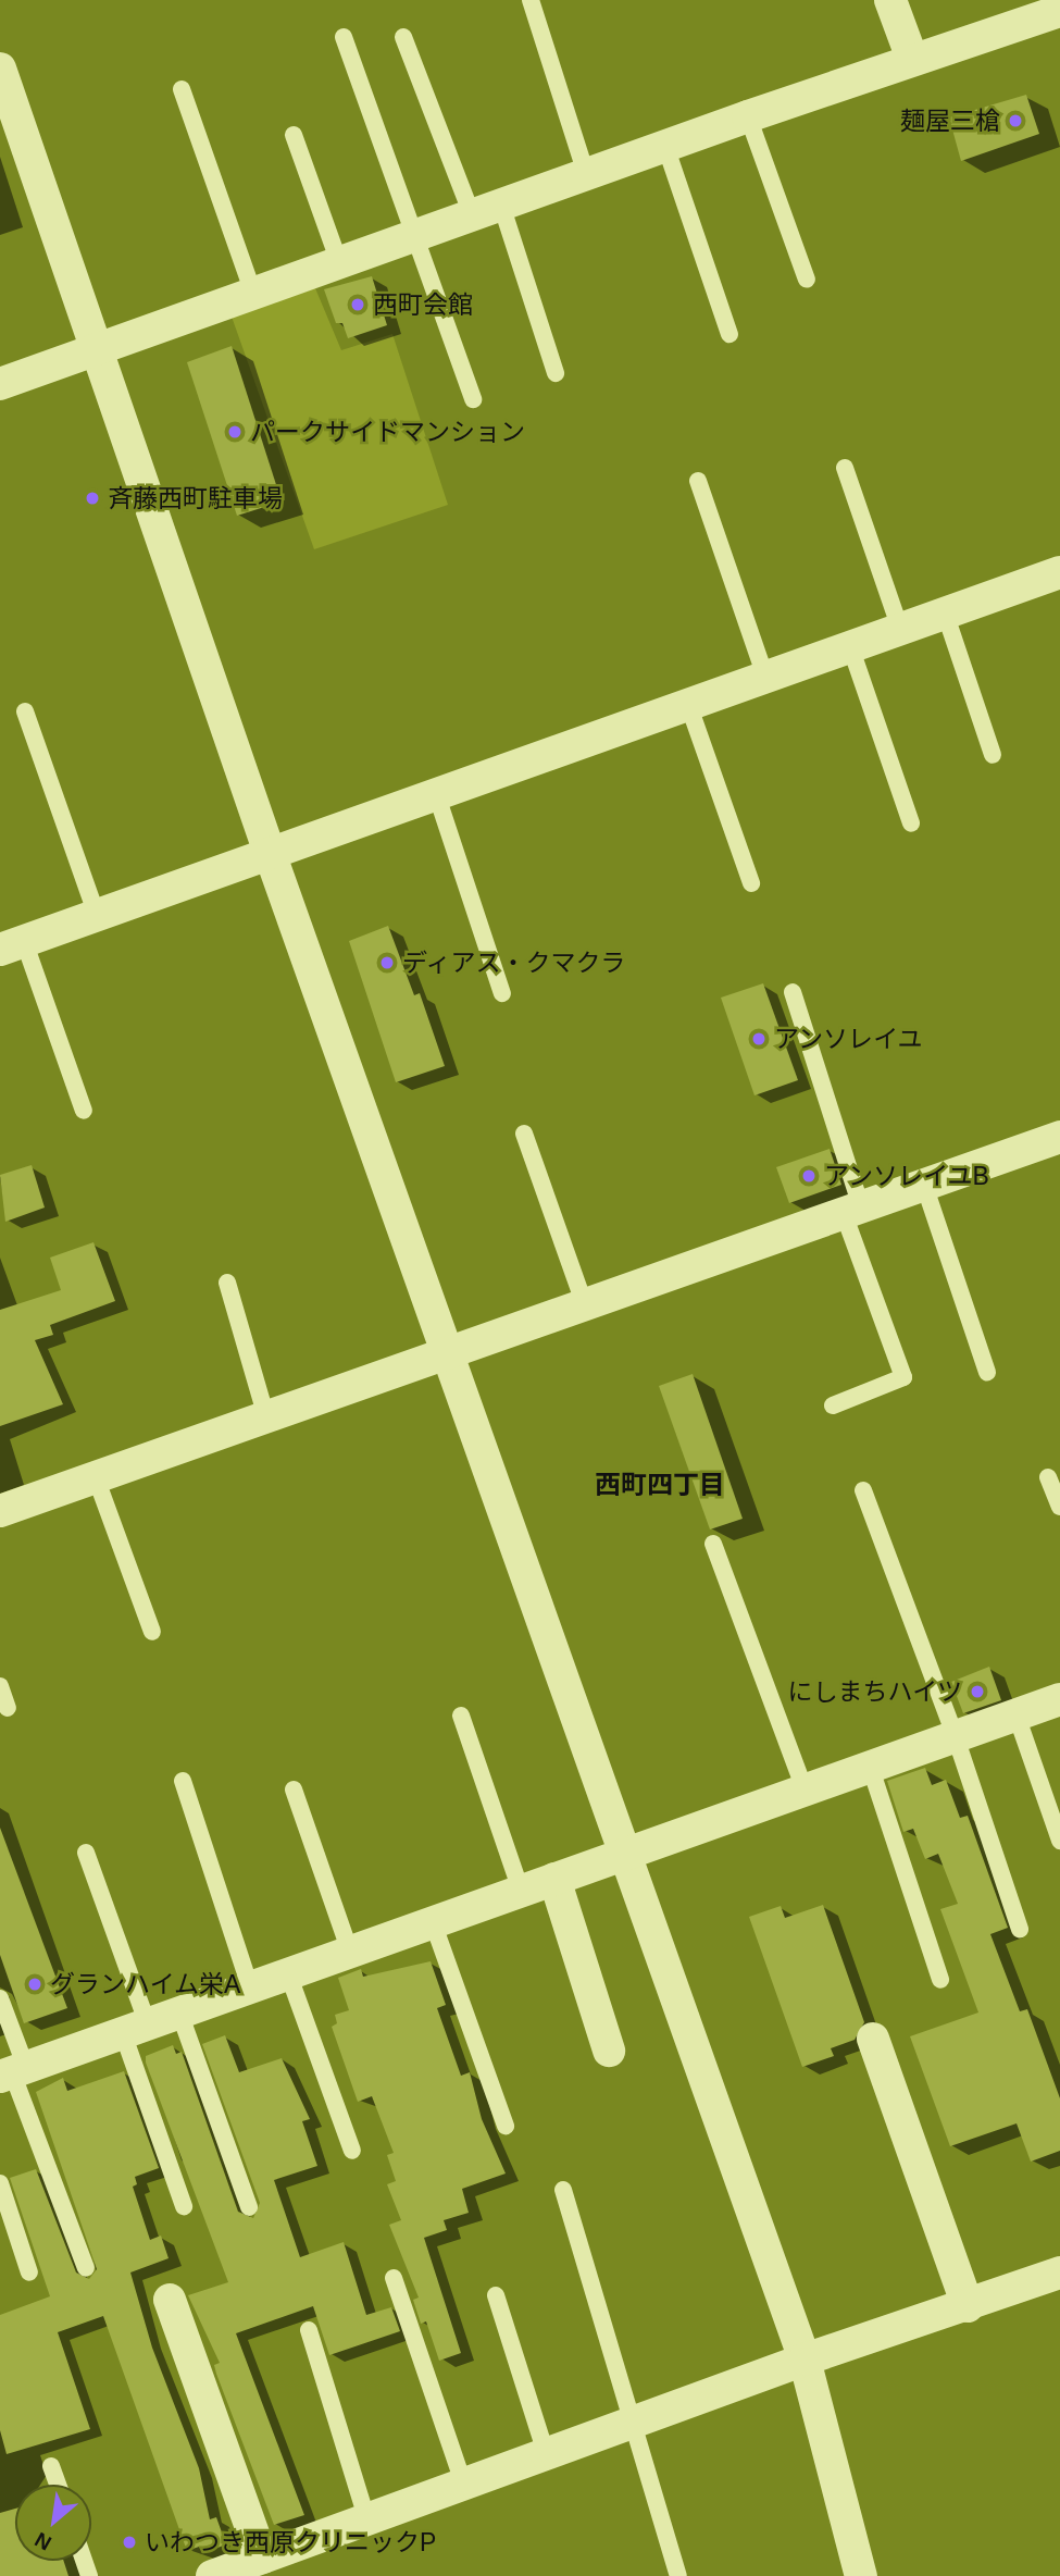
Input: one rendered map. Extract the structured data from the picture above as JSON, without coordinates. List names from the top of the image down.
{
  "districts": ["西町四丁目"],
  "places": [
    "麺屋三槍",
    "西町会館",
    "パークサイドマンション",
    "斉藤西町駐車場",
    "ディアス・クマクラ",
    "アンソレイユ",
    "アンソレイユB",
    "にしまちハイツ",
    "グランハイム栄A",
    "いわつき西原クリニックP"
  ],
  "north": "bottom left"
}
